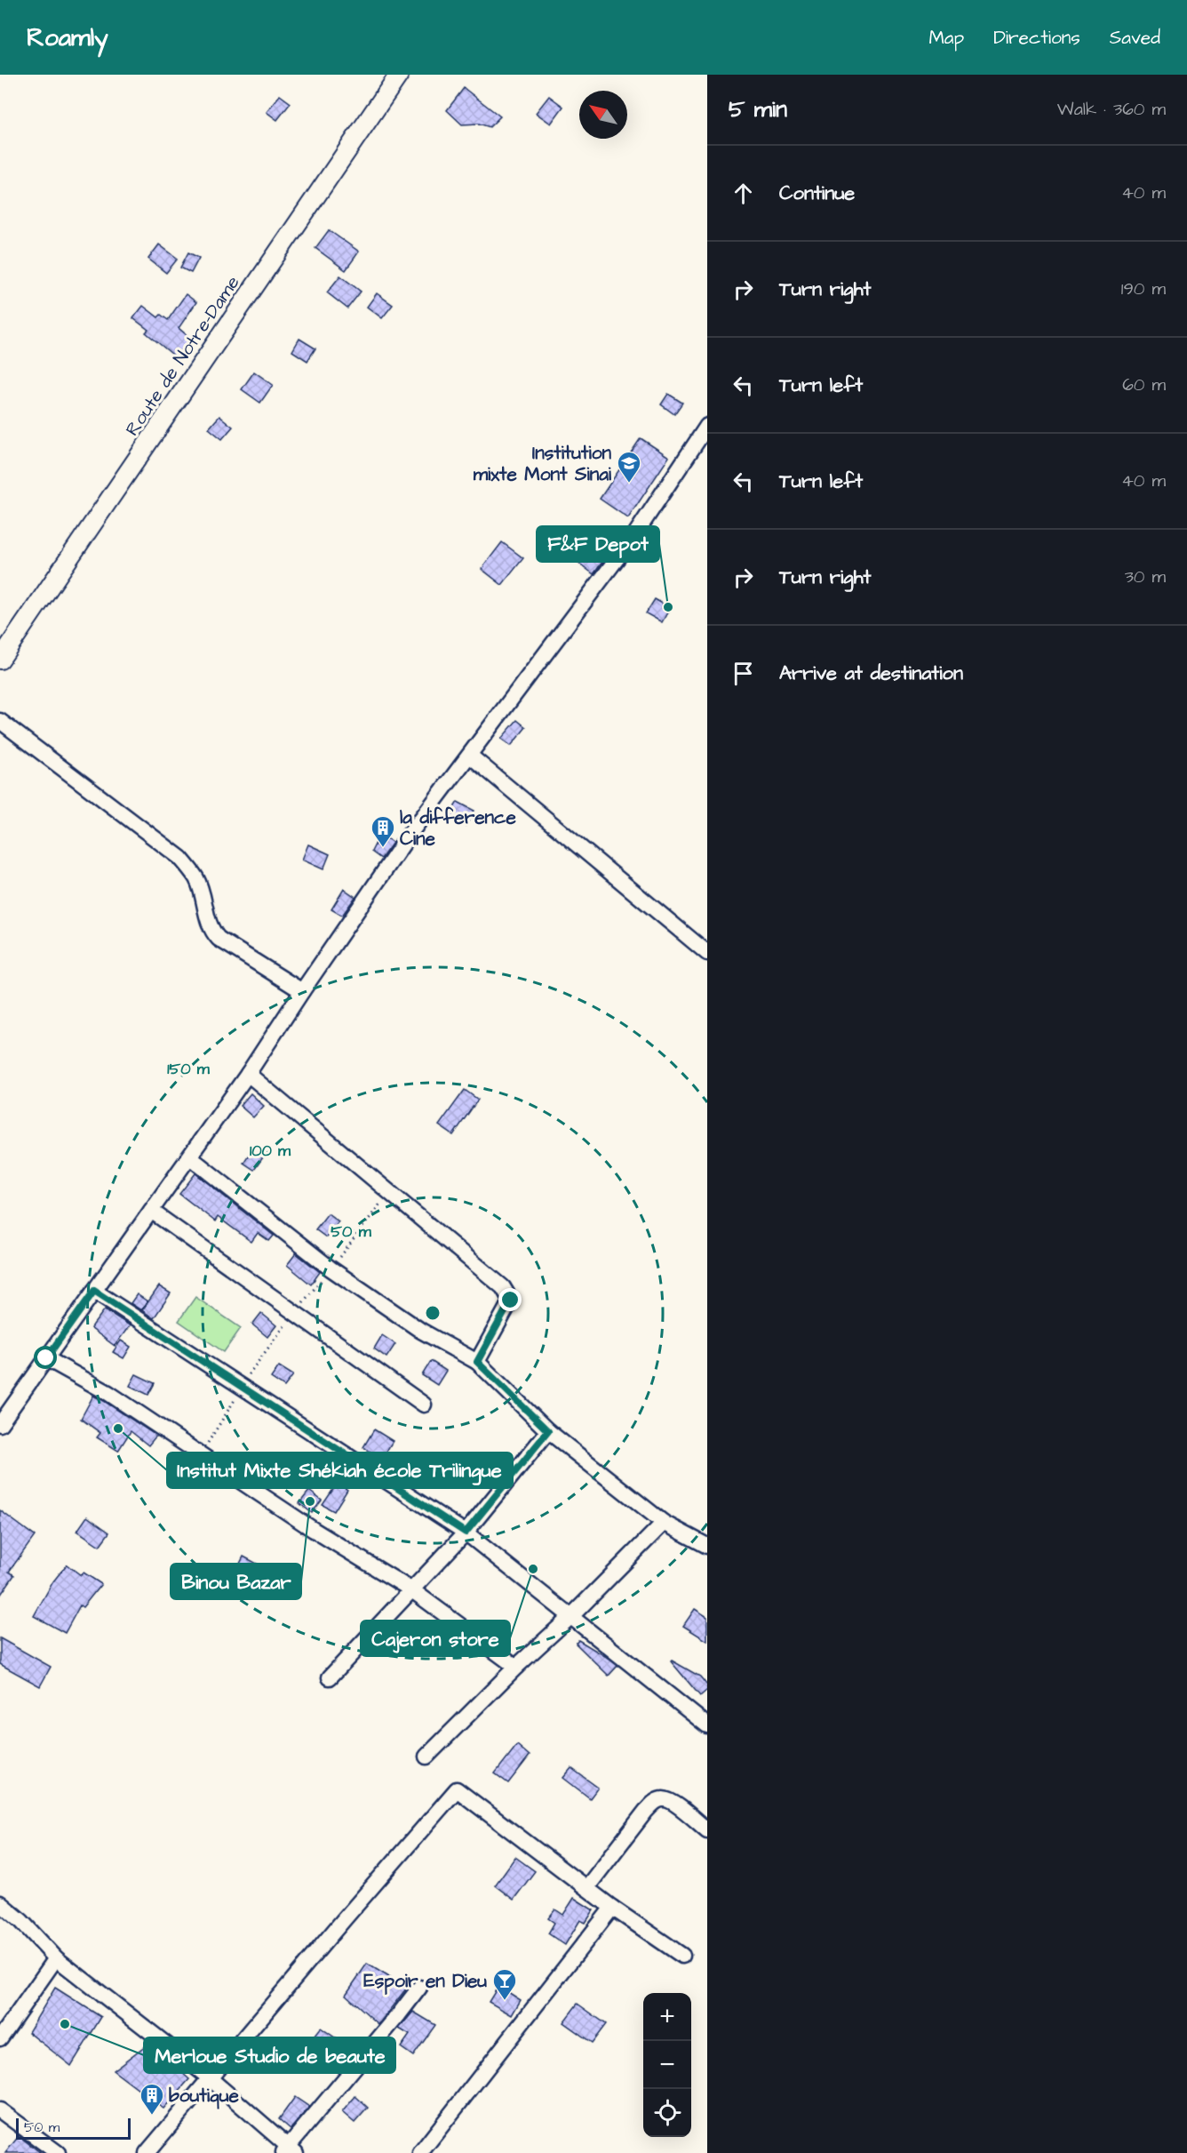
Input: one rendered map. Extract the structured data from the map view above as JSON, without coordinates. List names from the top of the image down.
{
  "streets": {
    "street": ["Route de Notre-Dame"]
  },
  "places": {
    "school or university": ["Institution mixte Mont Sinai"],
    "other": [
      "F&F Depot",
      "Institut Mixte Shékiah école Trilingue",
      "Binou Bazar",
      "Cajeron store",
      "Merloue Studio de beaute"
    ],
    "building": ["la difference Cine", "boutique"],
    "bar": ["Espoir en Dieu"]
  },
  "scale_bar": "50 m",
  "north": "top left",
  "page": {
    "header": "Roamly",
    "nav": ["Map", "Directions", "Saved"],
    "heading": ["5 min", "Walk · 360 m"],
    "list": [
      ["Continue", "40 m"],
      ["Turn right", "190 m"],
      ["Turn left", "60 m"],
      ["Turn left", "40 m"],
      ["Turn right", "30 m"],
      "Arrive at destination"
    ],
    "map_buttons": ["+", "−"],
    "scale": "50 m"
  },
  "rings": ["150 m", "100 m", "50 m"]
}
